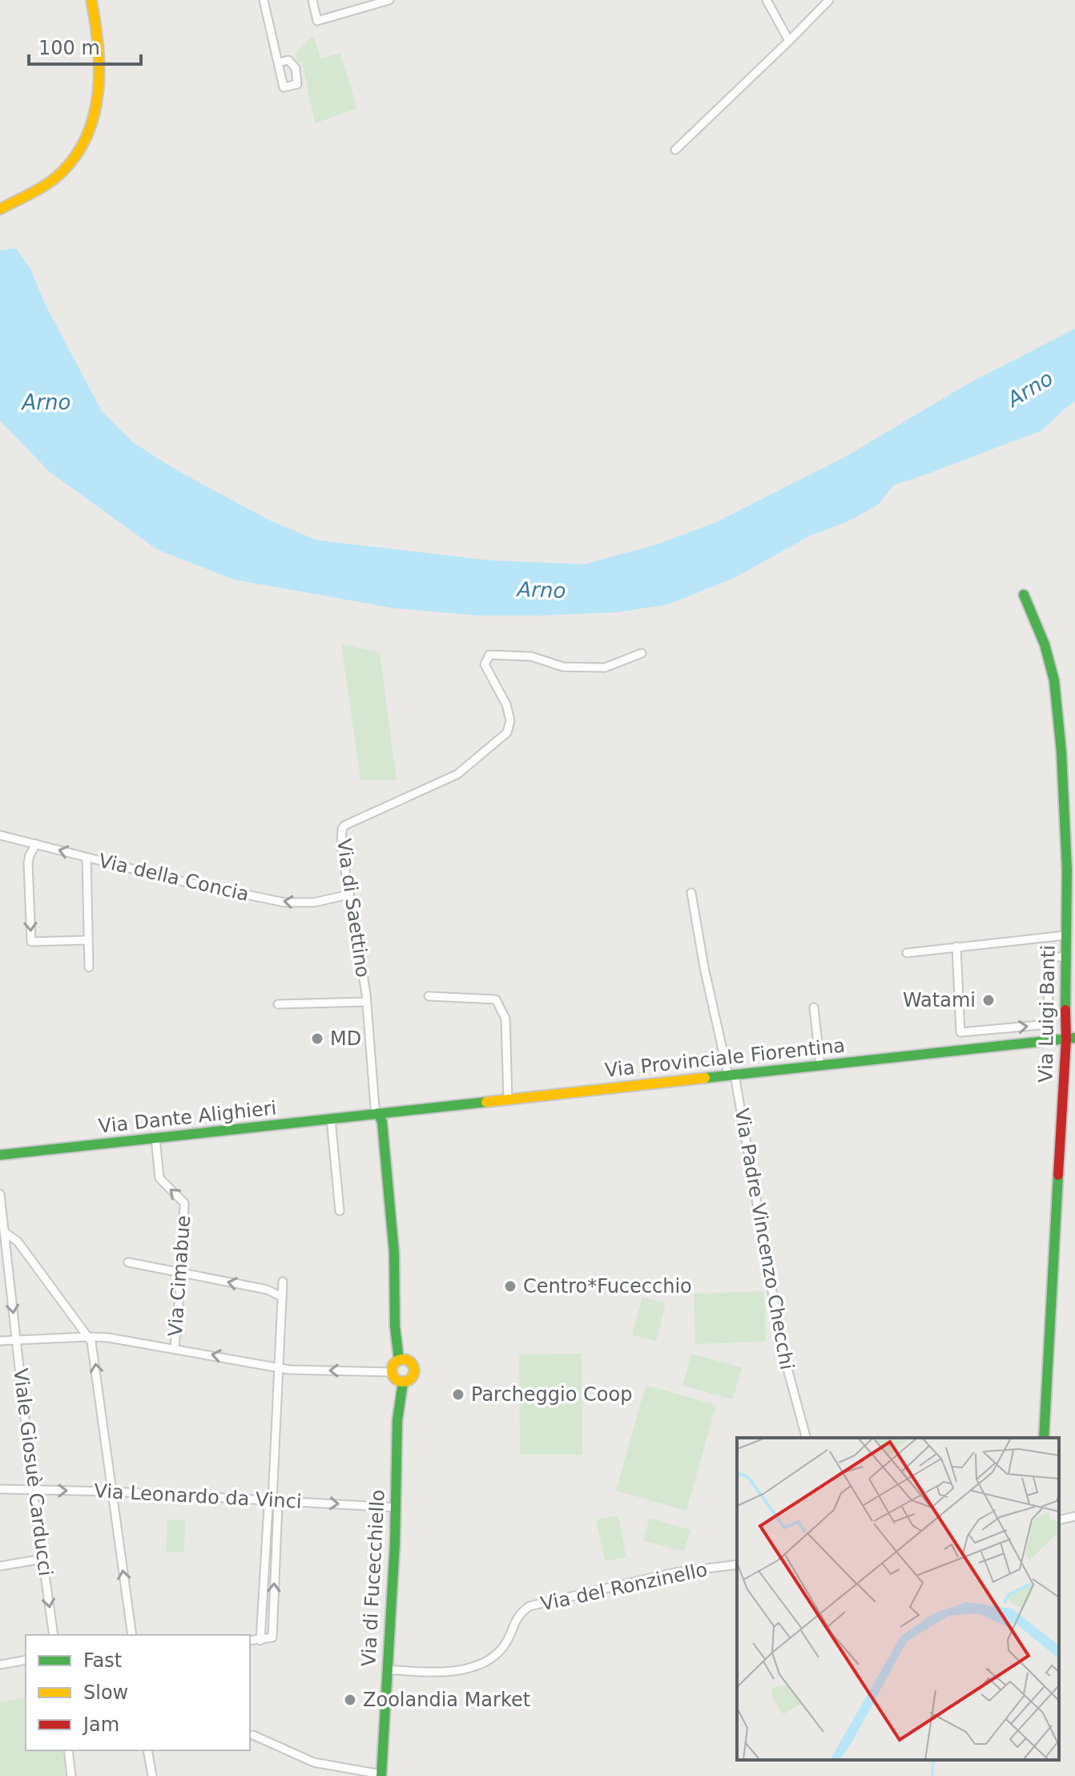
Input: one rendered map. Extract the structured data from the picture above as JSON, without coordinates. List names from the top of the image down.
{
  "streets": {
    "street": [
      "Via della Concia",
      "Via di Saettino",
      "Via Luigi Banti",
      "Via Provinciale Fiorentina",
      "Via Dante Alighieri",
      "Via Padre Vincenzo Checchi",
      "Via Cimabue",
      "Viale Giosuè Carducci",
      "Via Leonardo da Vinci",
      "Via di Fucecchiello",
      "Via del Ronzinello"
    ]
  },
  "crossings": [
    ["Via della Concia", "Via di Saettino"],
    ["Via di Saettino", "Via Provinciale Fiorentina"],
    ["Via di Saettino", "Via Dante Alighieri"],
    ["Via di Saettino", "Via di Fucecchiello"],
    ["Via Luigi Banti", "Via Provinciale Fiorentina"],
    ["Via Provinciale Fiorentina", "Via Dante Alighieri"],
    ["Via Provinciale Fiorentina", "Via Padre Vincenzo Checchi"],
    ["Via Provinciale Fiorentina", "Via di Fucecchiello"],
    ["Via Dante Alighieri", "Via Cimabue"],
    ["Via Dante Alighieri", "Via di Fucecchiello"],
    ["Viale Giosuè Carducci", "Via Leonardo da Vinci"],
    ["Via Leonardo da Vinci", "Via di Fucecchiello"],
    ["Via di Fucecchiello", "Via del Ronzinello"]
  ],
  "one_way": [
    "Via della Concia",
    "Via Cimabue",
    "Viale Giosuè Carducci",
    "Via Leonardo da Vinci"
  ],
  "water": ["Arno"],
  "places": [
    "Watami",
    "MD",
    "Centro*Fucecchio",
    "Parcheggio Coop",
    "Zoolandia Market"
  ],
  "legend": ["Fast", "Slow", "Jam"],
  "scale_bar": "100 m"
}
